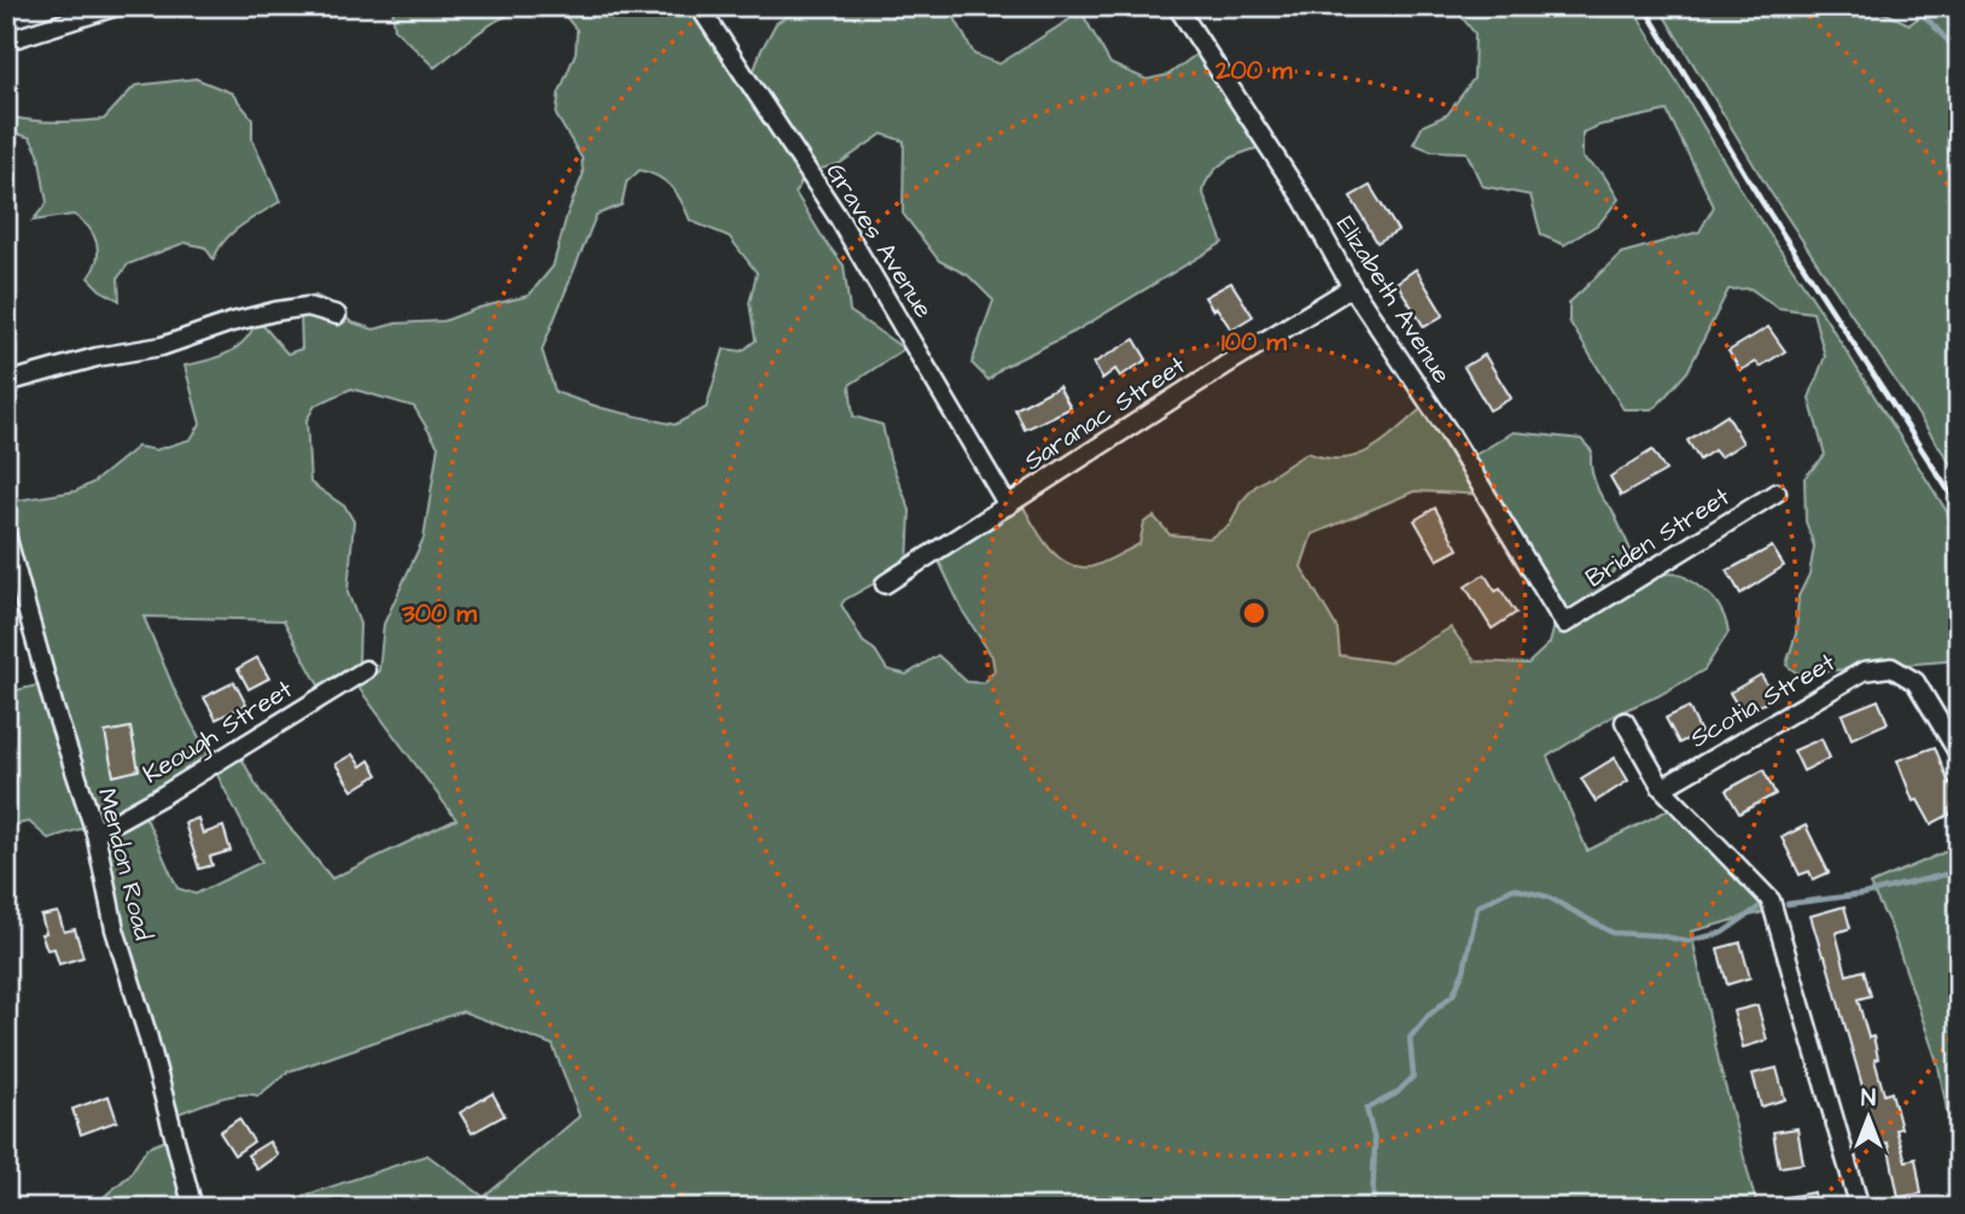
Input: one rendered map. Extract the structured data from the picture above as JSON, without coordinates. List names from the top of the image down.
{
  "streets": {
    "street": [
      "Graves Avenue",
      "Elizabeth Avenue",
      "Saranac Street",
      "Briden Street",
      "Scotia Street",
      "Keough Street",
      "Mendon Road"
    ]
  },
  "crossings": [
    ["Graves Avenue", "Saranac Street"],
    ["Elizabeth Avenue", "Saranac Street"],
    ["Elizabeth Avenue", "Briden Street"],
    ["Keough Street", "Mendon Road"]
  ],
  "north": "top",
  "rings": ["200 m", "100 m", "300 m"]
}
